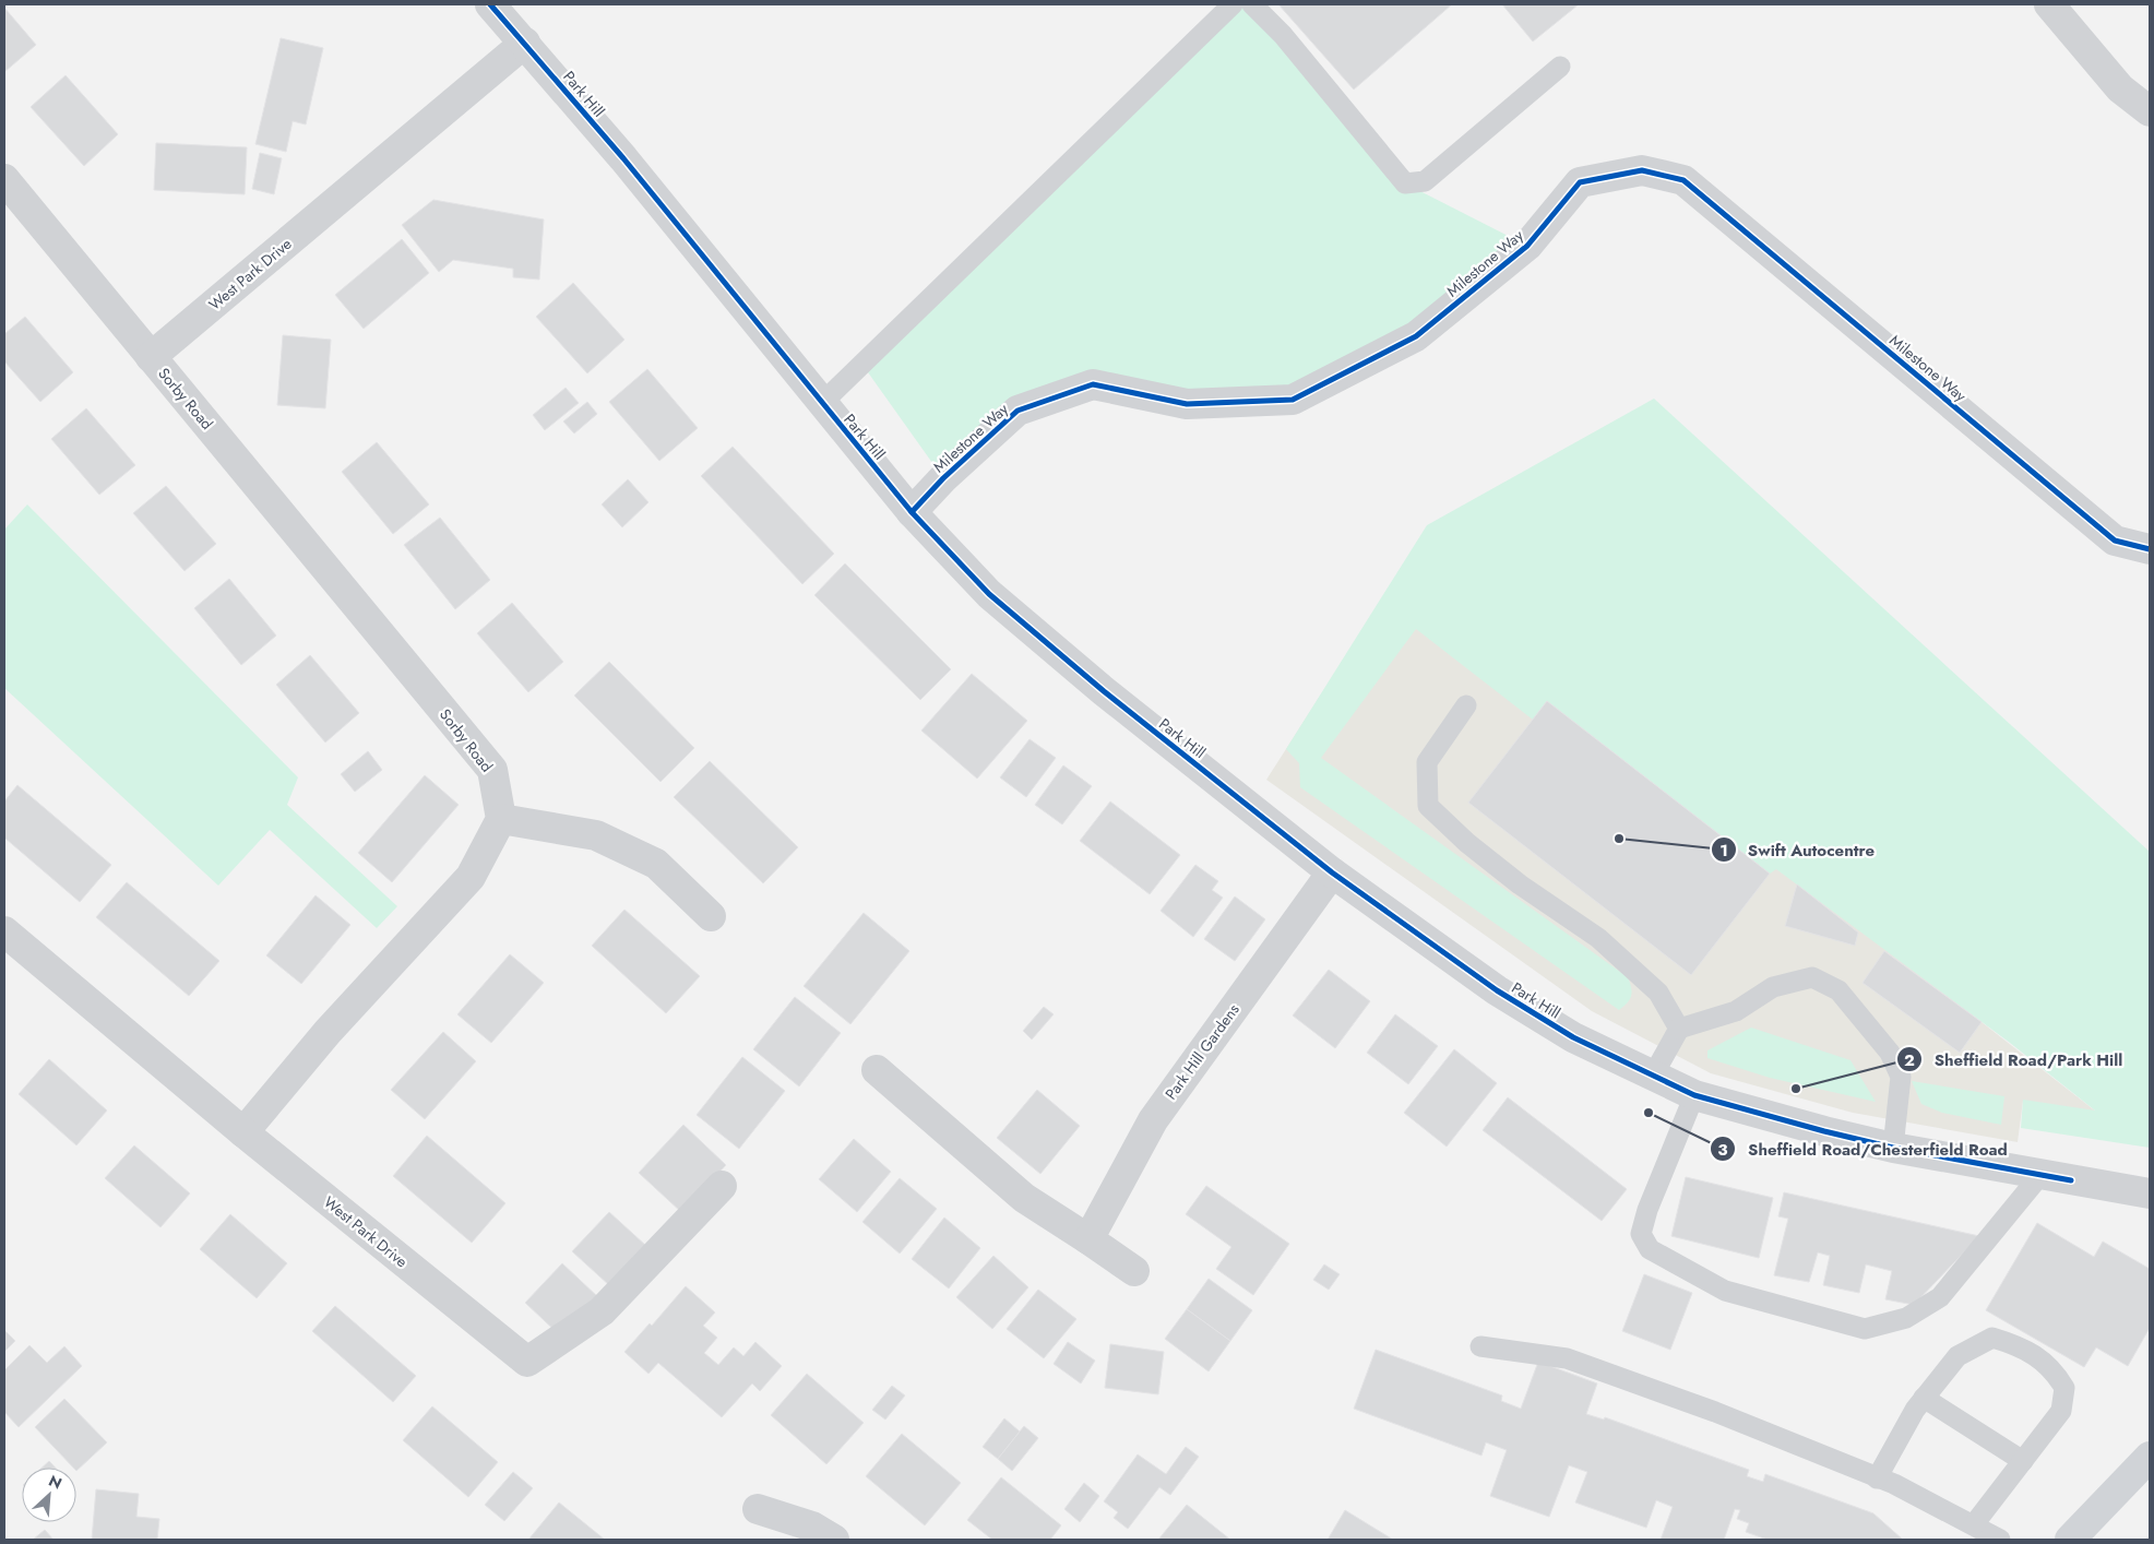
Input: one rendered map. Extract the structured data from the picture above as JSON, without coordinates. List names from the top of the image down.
{
  "streets": {
    "street": [
      "Park Hill",
      "Milestone Way",
      "West Park Drive",
      "Sorby Road",
      "Park Hill Gardens"
    ]
  },
  "crossings": [
    ["Park Hill", "Milestone Way"],
    ["Park Hill", "West Park Drive"],
    ["Park Hill", "Park Hill Gardens"],
    ["West Park Drive", "Sorby Road"]
  ],
  "places": ["Swift Autocentre", "Sheffield Road/Park Hill", "Sheffield Road/Chesterfield Road"],
  "north": "top right"
}
